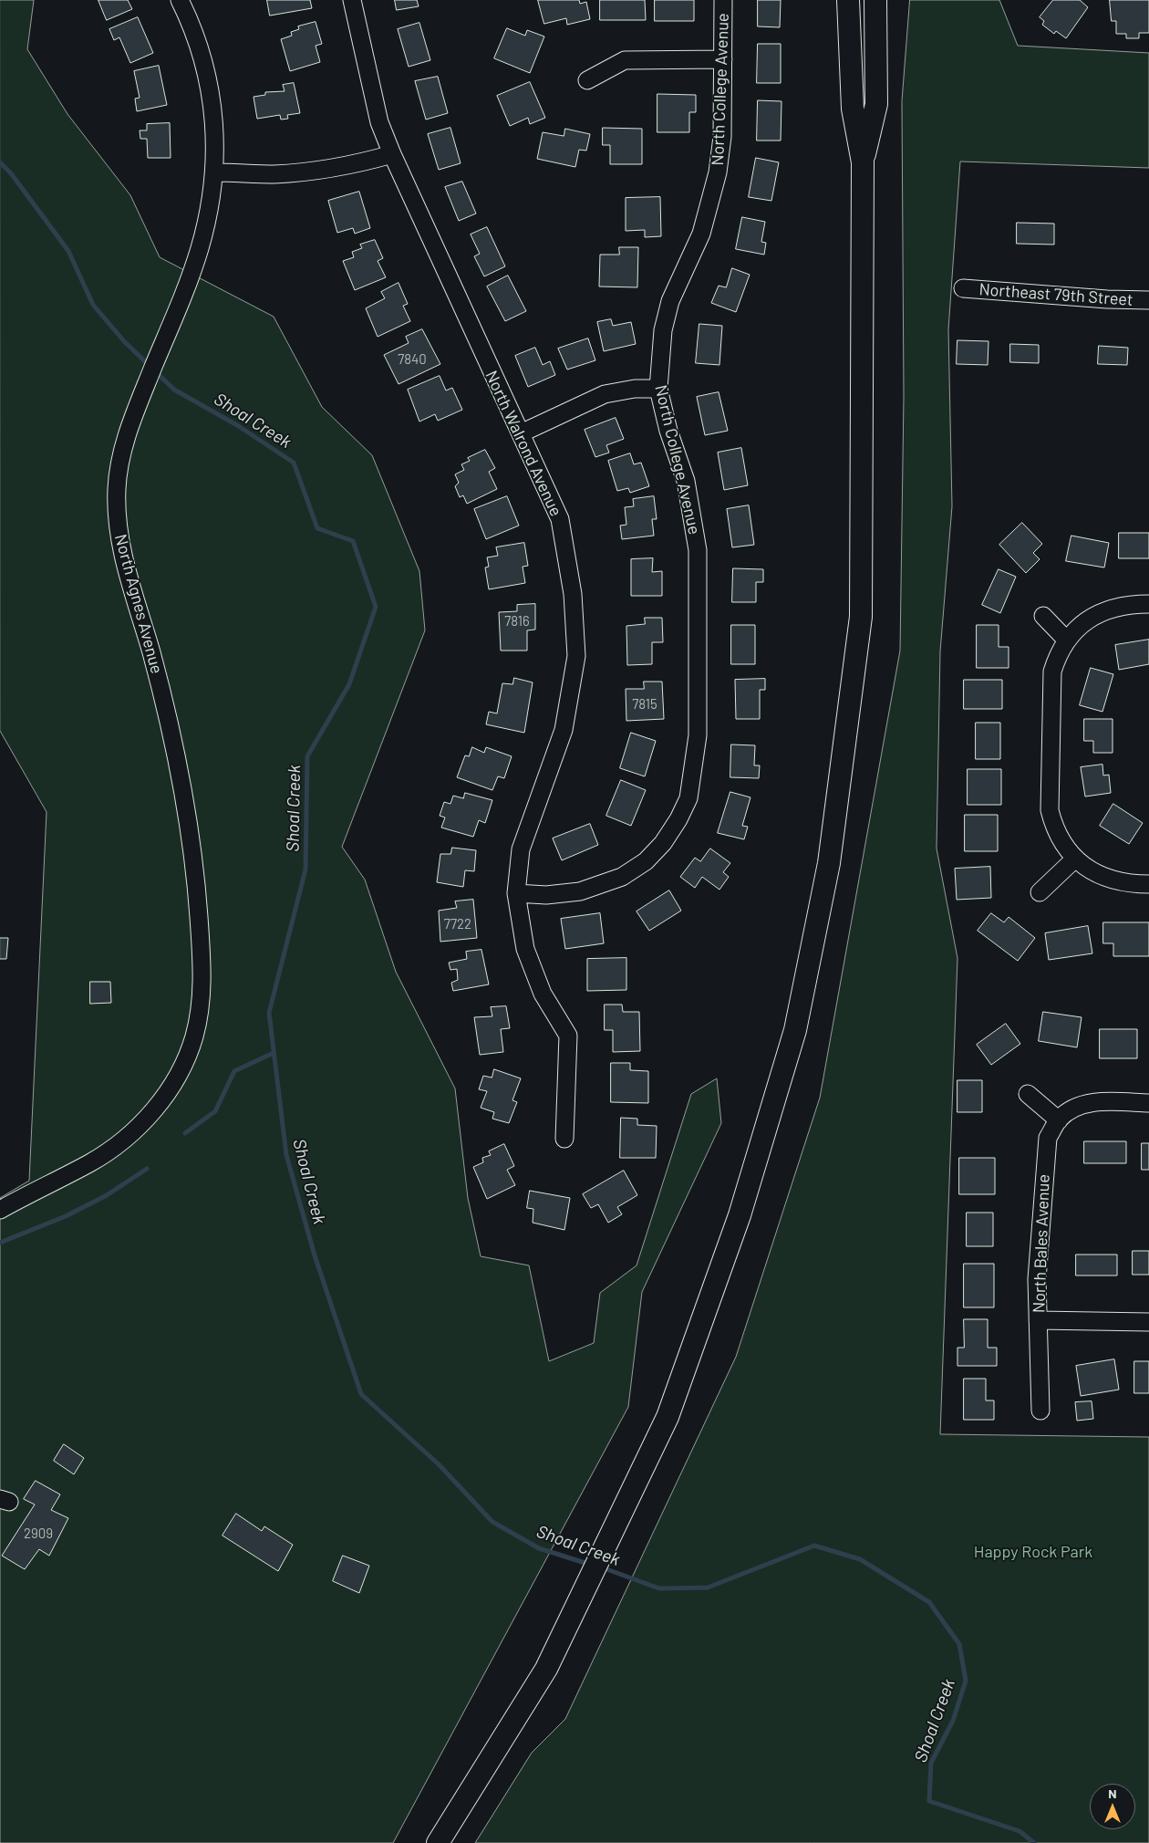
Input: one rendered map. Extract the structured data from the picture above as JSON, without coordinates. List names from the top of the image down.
{
  "streets": {
    "street": [
      "North College Avenue",
      "Northeast 79th Street",
      "North Walrond Avenue",
      "North Agnes Avenue",
      "North Bales Avenue"
    ]
  },
  "crossings": [
    ["North College Avenue", "North Walrond Avenue"]
  ],
  "water": ["Shoal Creek"],
  "parks": ["Happy Rock Park"],
  "house_numbers": [
    "7840",
    "7816",
    "7815",
    "7722",
    "2909"
  ],
  "north": "top"
}
